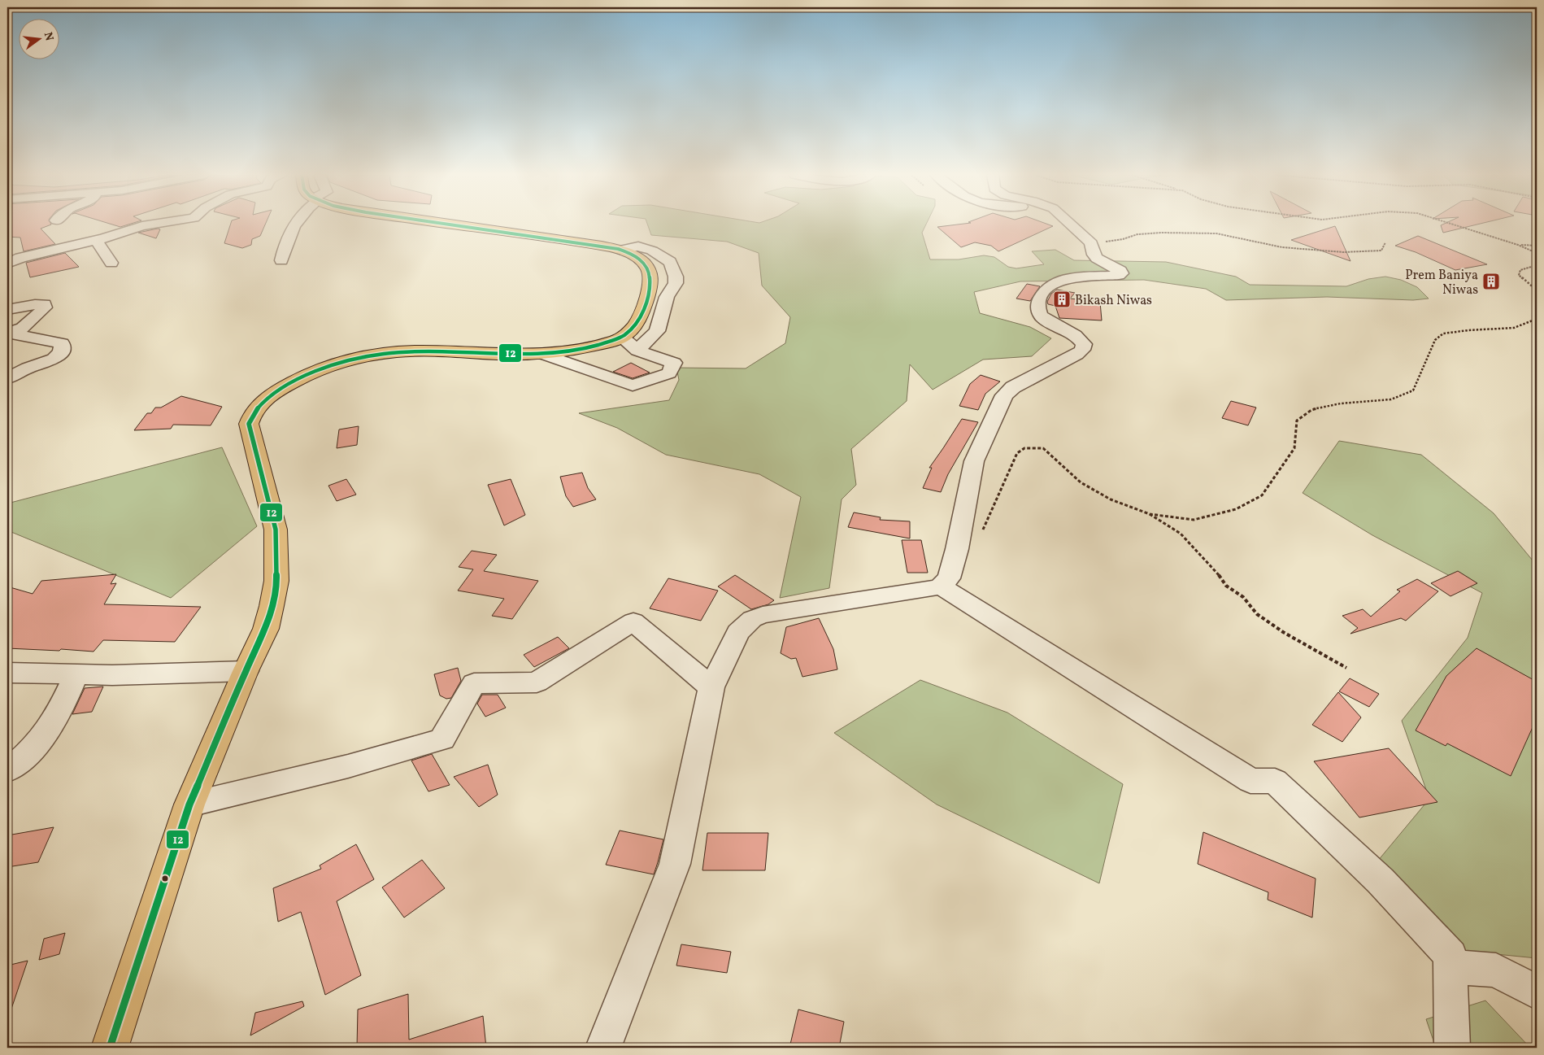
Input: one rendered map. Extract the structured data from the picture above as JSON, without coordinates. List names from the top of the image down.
{
  "places": {
    "building": ["Prem Baniya Niwas", "Bikash Niwas"]
  },
  "lines": ["transit line 12"],
  "north": "right"
}
